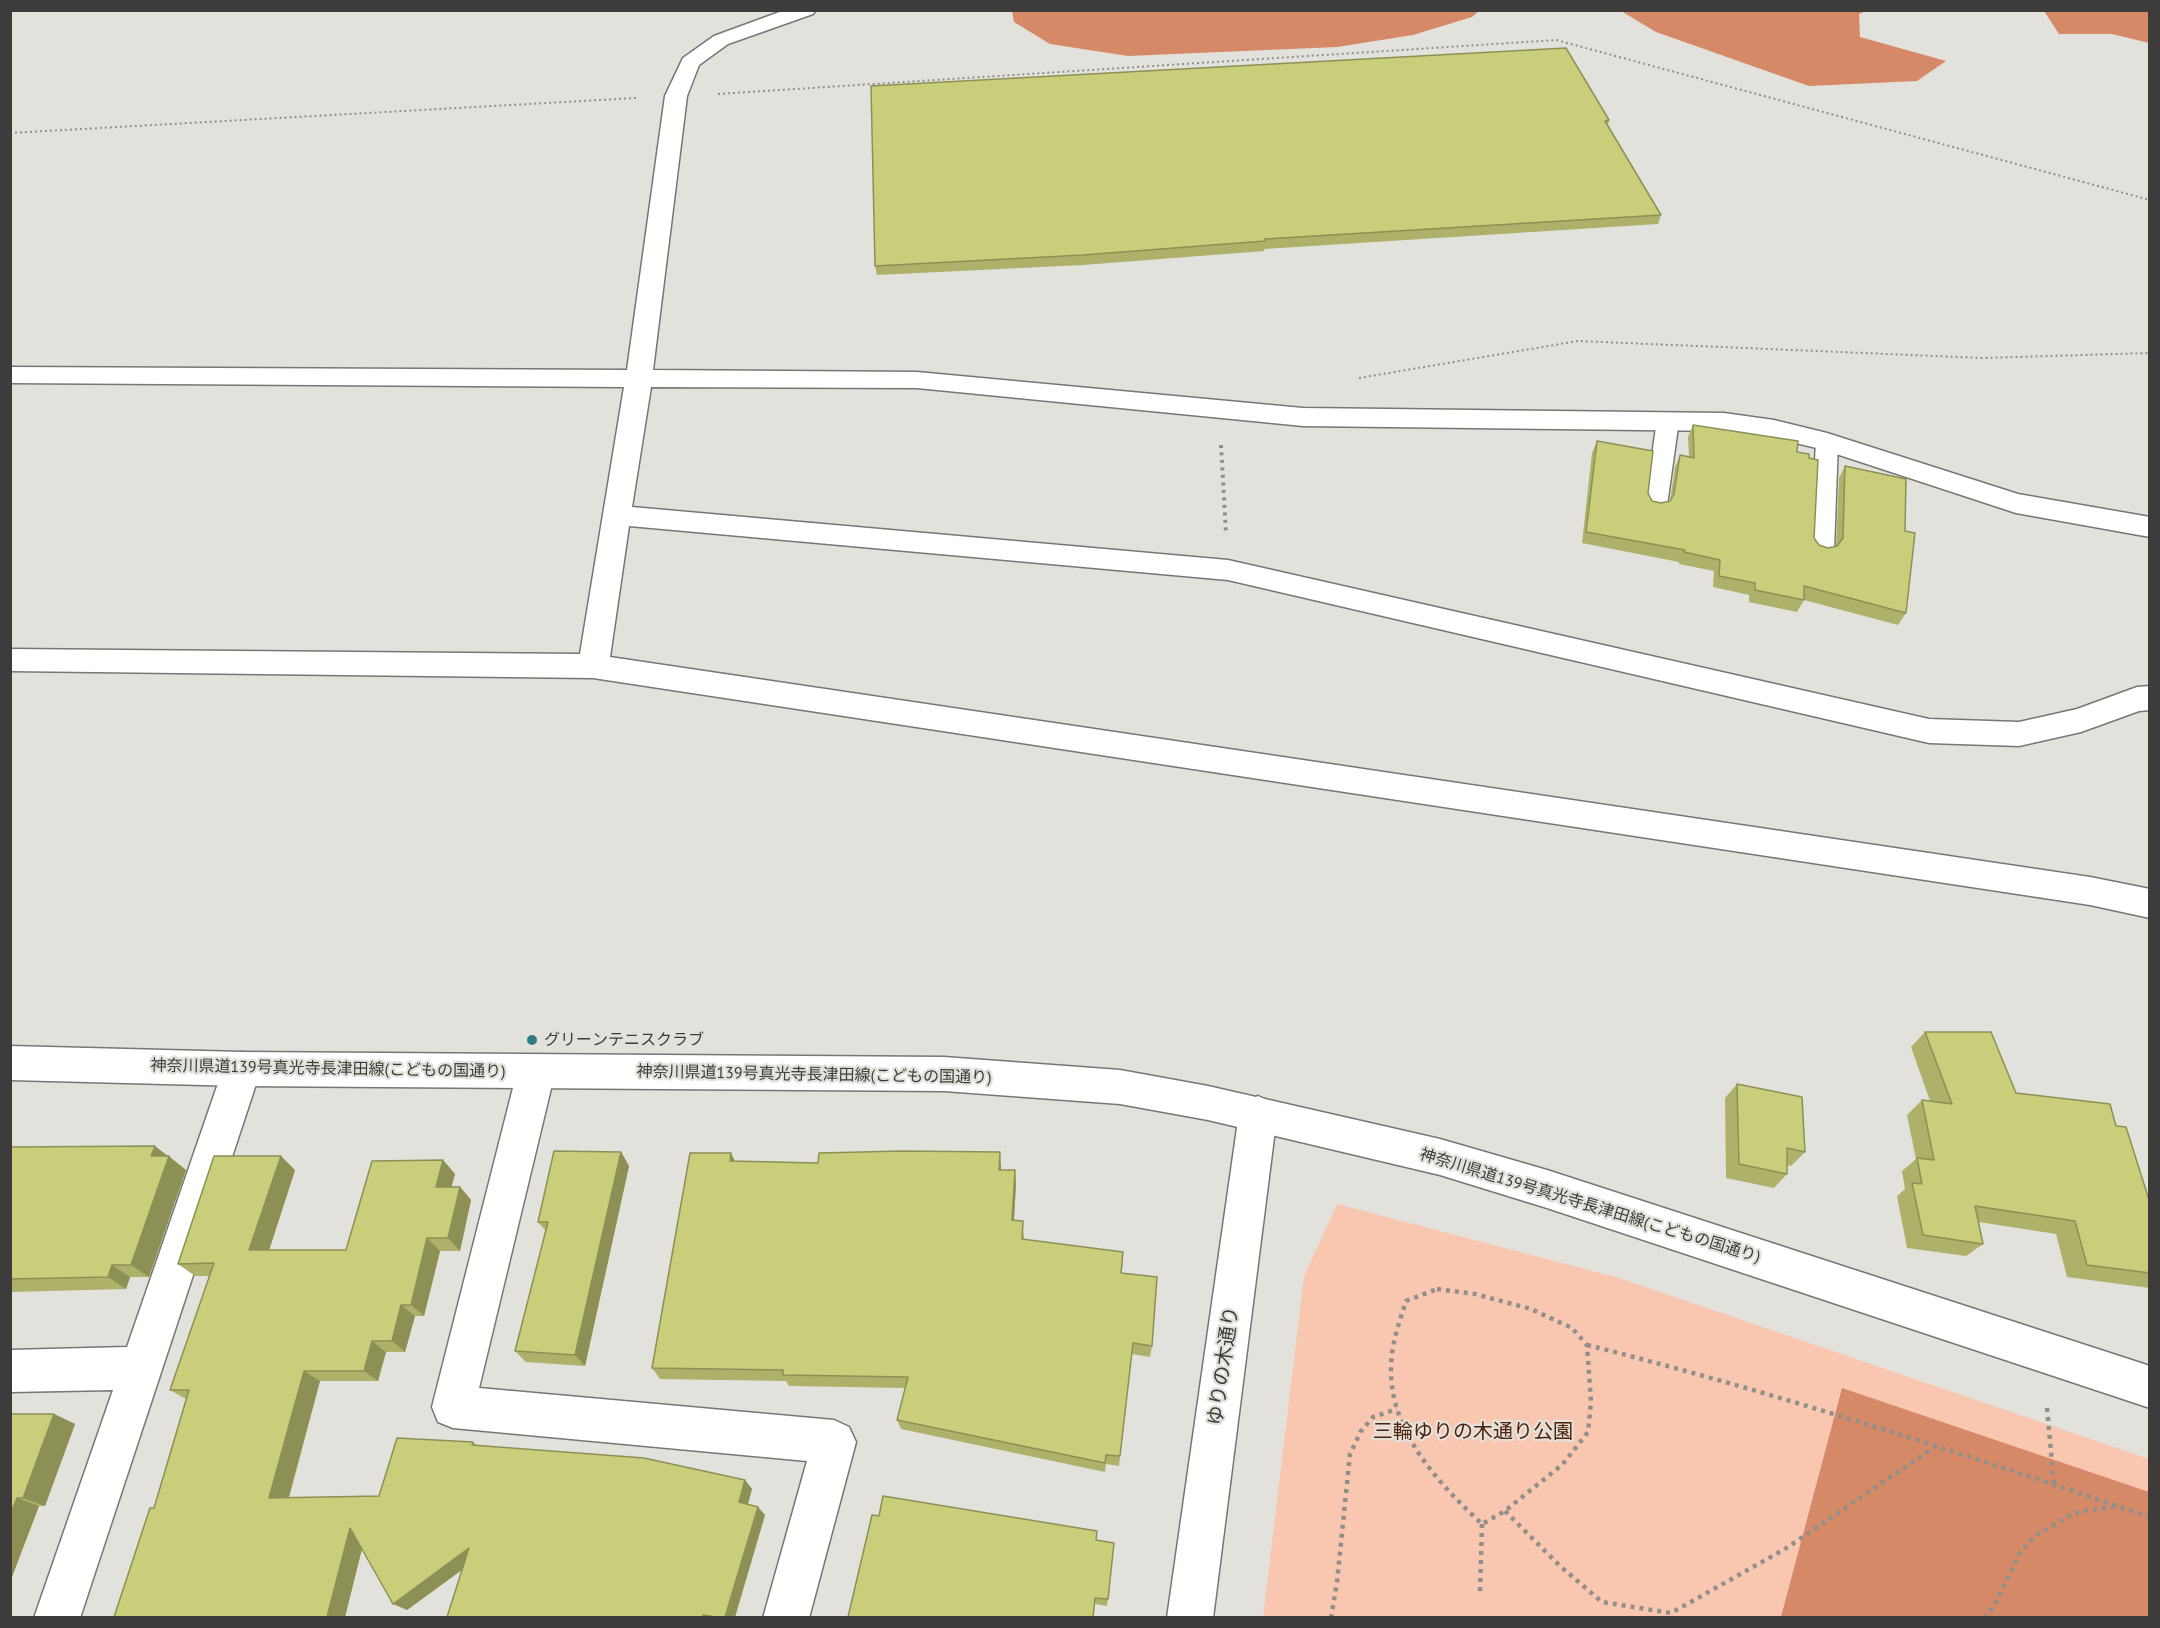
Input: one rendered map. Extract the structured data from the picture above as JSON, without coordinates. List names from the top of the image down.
{
  "streets": {
    "street": ["神奈川県道139号真光寺長津田線(こどもの国通り)", "ゆりの木通り"]
  },
  "crossings": [
    ["神奈川県道139号真光寺長津田線(こどもの国通り)", "ゆりの木通り"]
  ],
  "parks": ["三輪ゆりの木通り公園"],
  "places": ["グリーンテニスクラブ"]
}
